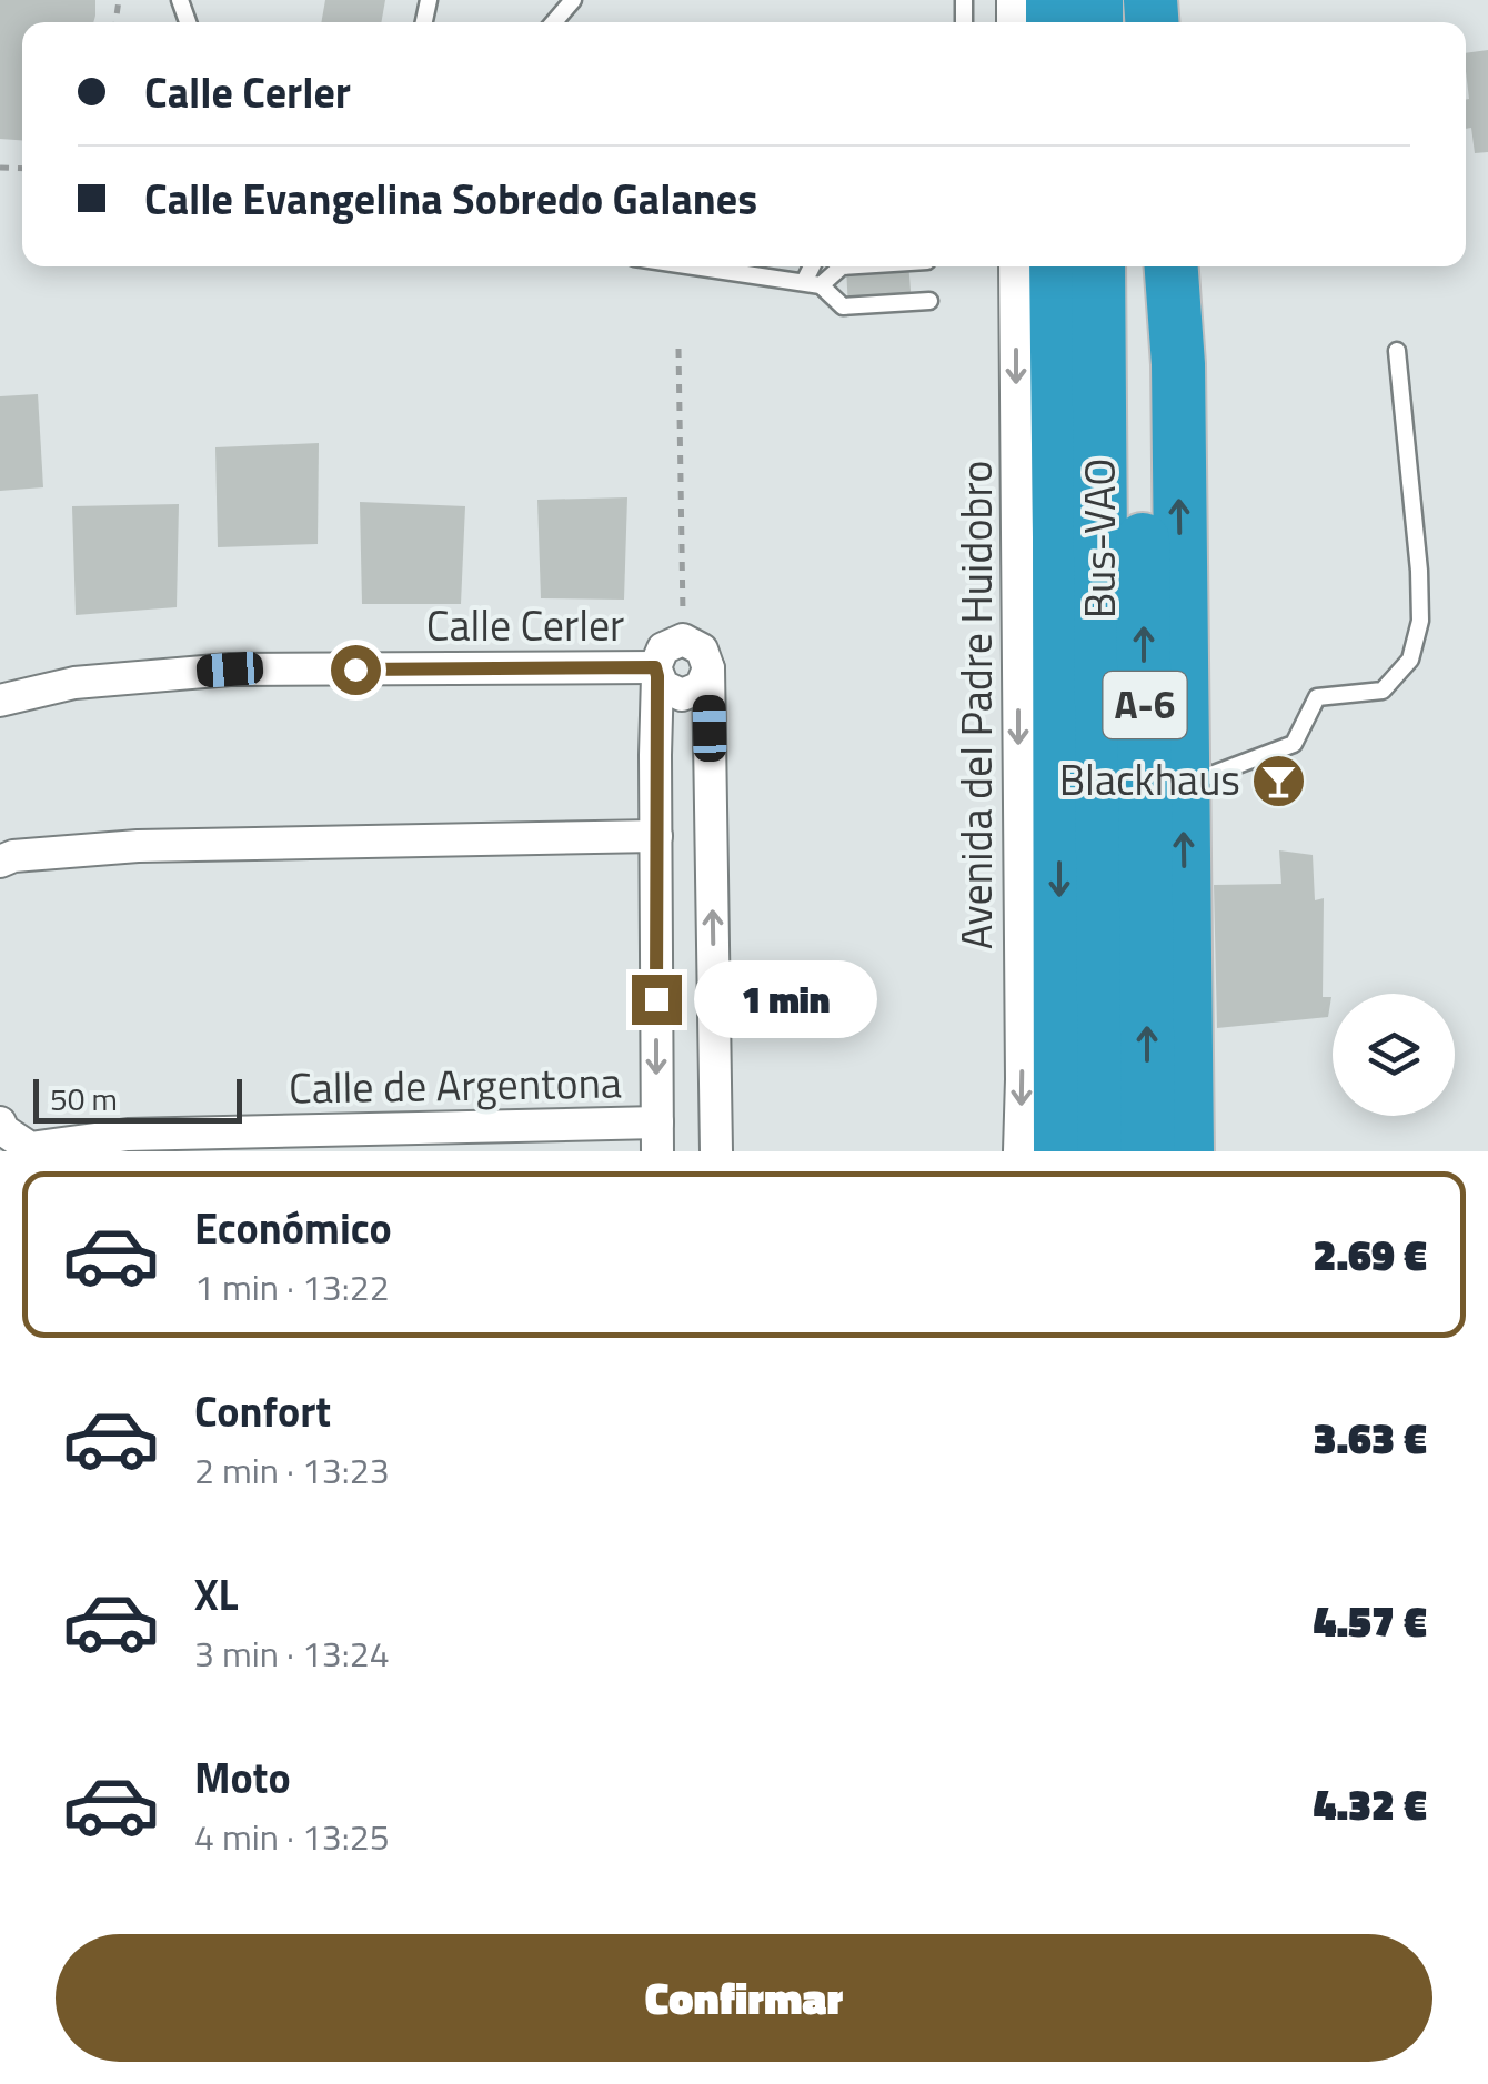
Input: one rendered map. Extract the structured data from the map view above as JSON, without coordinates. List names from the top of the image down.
{
  "streets": {
    "highway": ["Bus-VAO", "A-6"],
    "street": ["Calle Cerler", "Avenida del Padre Huidobro", "Calle de Argentona"]
  },
  "one_way": ["Avenida del Padre Huidobro"],
  "places": {
    "bar": ["Blackhaus"]
  },
  "scale_bar": "50 m",
  "page": {
    "banner": ["Calle Cerler", "Calle Evangelina Sobredo Galanes"],
    "bubble": "1 min",
    "scale": "50 m",
    "list": [
      {
        "name": "Económico",
        "note": "1 min · 13:22",
        "value": "2.69 €"
      },
      {
        "name": "Confort",
        "note": "2 min · 13:23",
        "value": "3.63 €"
      },
      {
        "name": "XL",
        "note": "3 min · 13:24",
        "value": "4.57 €"
      },
      {
        "name": "Moto",
        "note": "4 min · 13:25",
        "value": "4.32 €"
      }
    ],
    "buttons": "Confirmar"
  }
}
